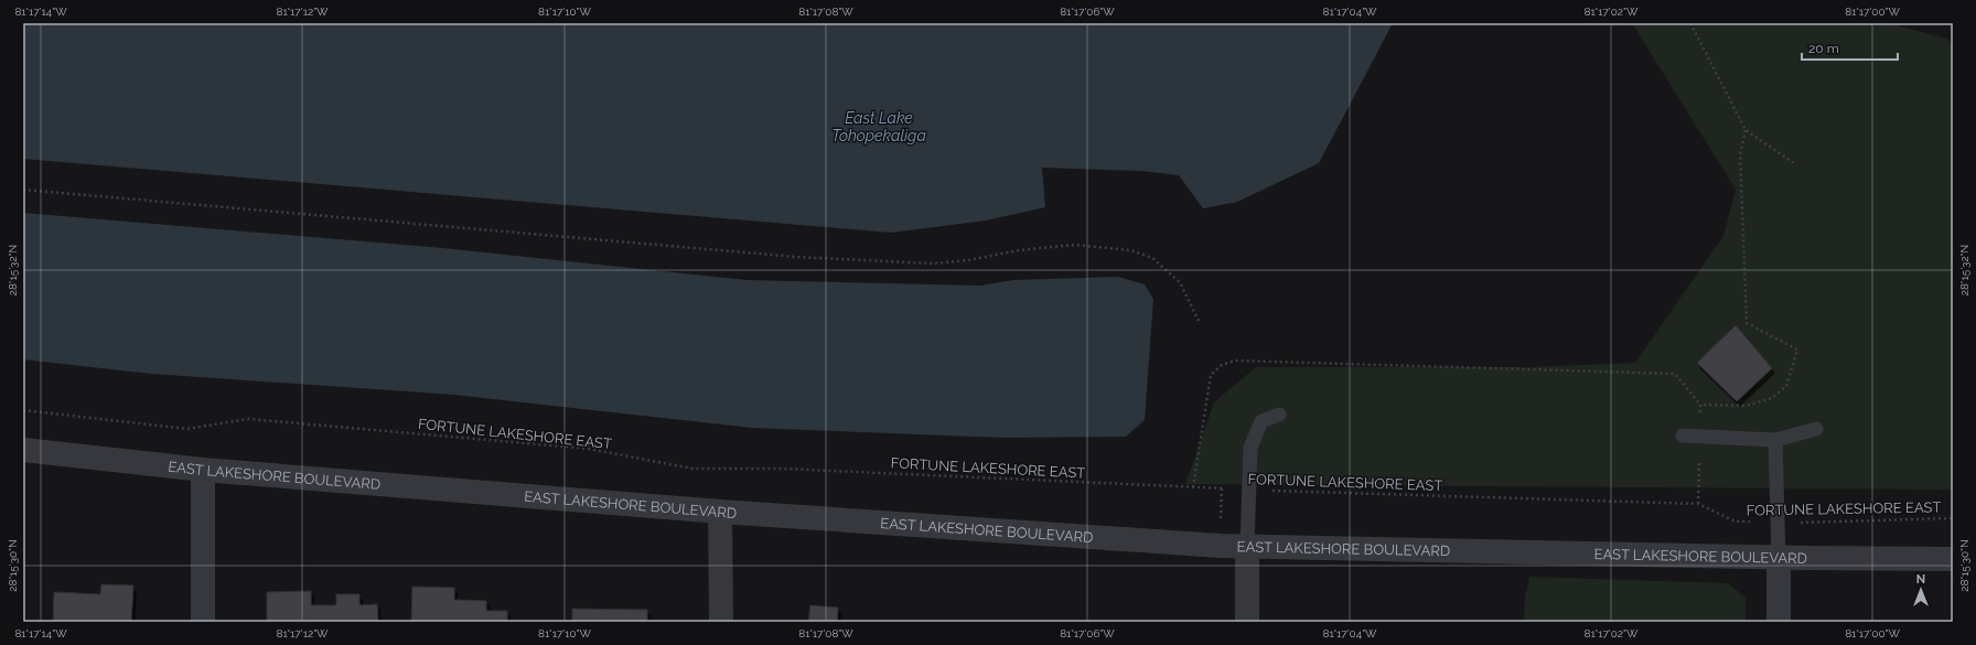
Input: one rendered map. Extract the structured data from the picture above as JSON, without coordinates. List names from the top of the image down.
{
  "streets": {
    "street": ["EAST LAKESHORE BOULEVARD"],
    "path": ["FORTUNE LAKESHORE EAST"]
  },
  "water": ["East Lake Tohopekaliga"],
  "scale_bar": "20 m",
  "north": "top",
  "coordinates": [
    "81°17'14\"W",
    "81°17'12\"W",
    "81°17'10\"W",
    "81°17'08\"W",
    "81°17'06\"W",
    "81°17'04\"W",
    "81°17'02\"W",
    "81°17'00\"W",
    "28°15'32\"N",
    "28°15'30\"N"
  ]
}
